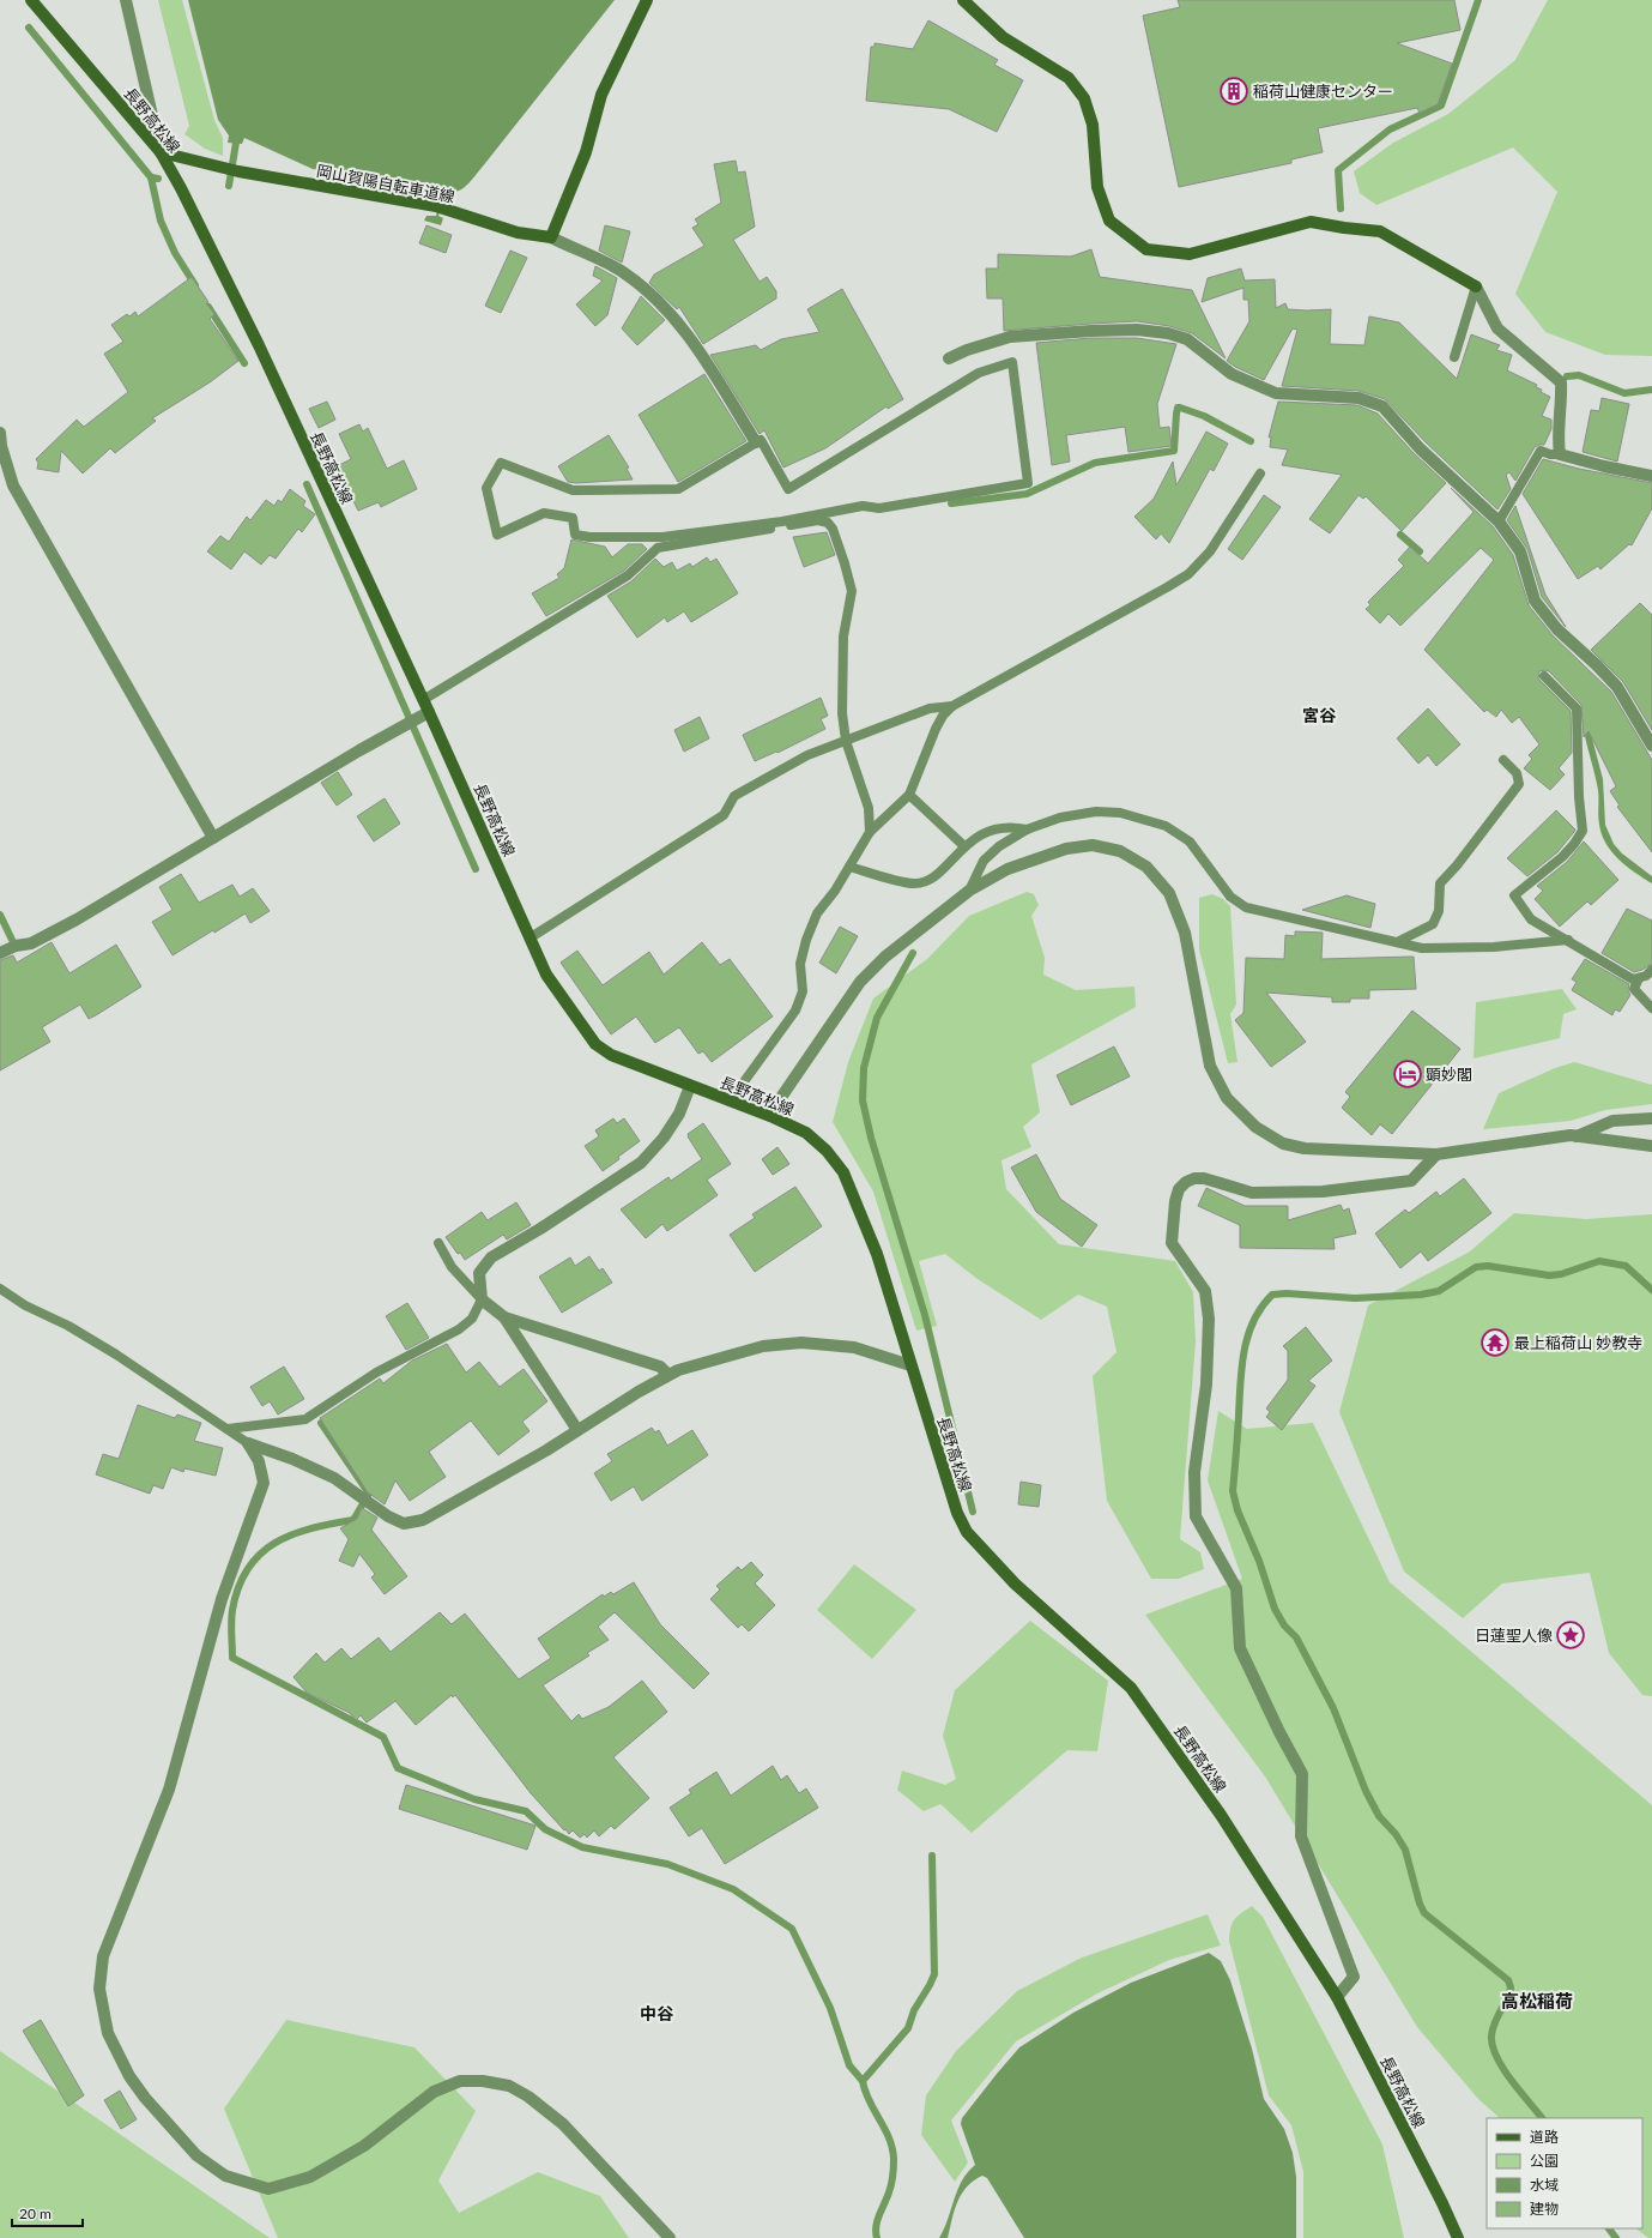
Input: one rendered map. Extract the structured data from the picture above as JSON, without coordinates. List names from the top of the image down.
{
  "streets": {
    "main road": ["長野高松線", "岡山賀陽自転車道線"]
  },
  "crossings": [
    ["長野高松線", "岡山賀陽自転車道線"]
  ],
  "districts": ["宮谷", "高松稲荷", "中谷"],
  "places": {
    "building": ["稲荷山健康センター"],
    "hotel": ["顕妙閣"],
    "temple": ["最上稲荷山 妙教寺"],
    "place": ["日蓮聖人像"]
  },
  "legend": [
    "道路",
    "公園",
    "水域",
    "建物"
  ],
  "scale_bar": "20 m"
}
